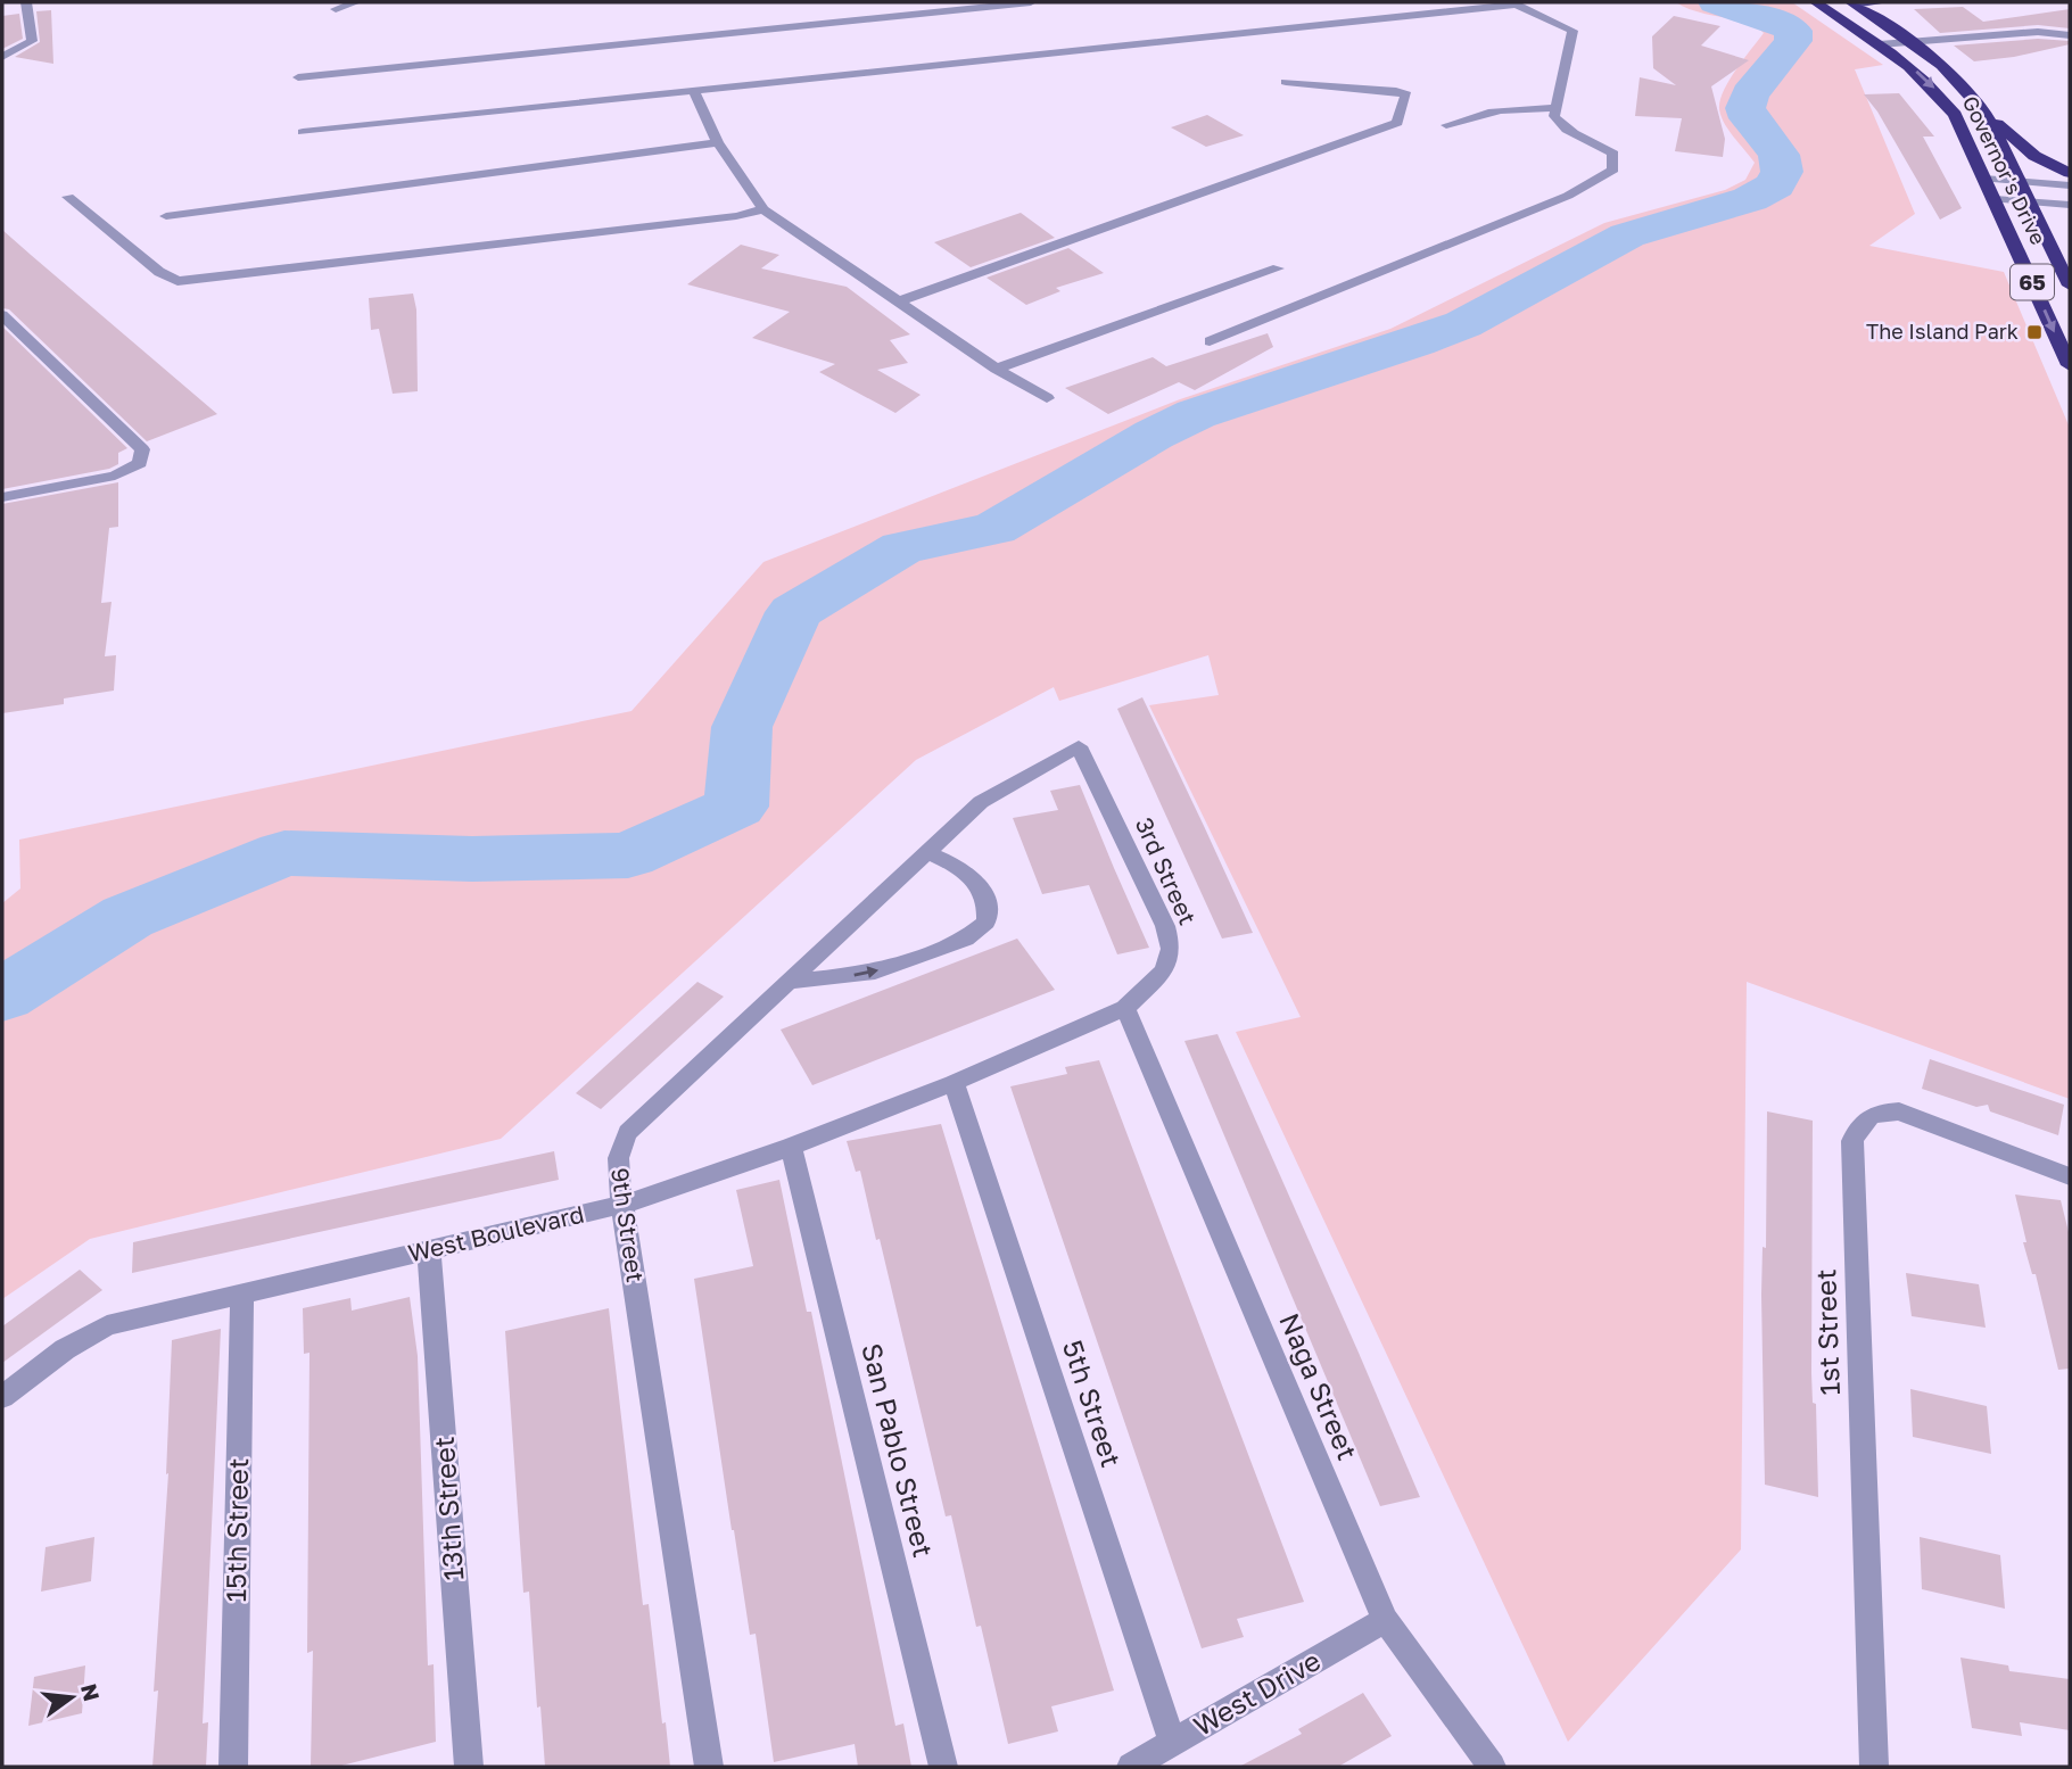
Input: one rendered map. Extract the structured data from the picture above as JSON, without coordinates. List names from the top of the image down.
{
  "streets": {
    "highway": ["Governor's Drive", "65"],
    "street": [
      "3rd Street",
      "9th Street",
      "West Boulevard",
      "1st Street",
      "Naga Street",
      "5th Street",
      "San Pablo Street",
      "13th Street",
      "15th Street",
      "West Drive"
    ]
  },
  "crossings": [
    ["3rd Street", "9th Street"],
    ["3rd Street", "West Boulevard"],
    ["3rd Street", "Naga Street"],
    ["9th Street", "West Boulevard"],
    ["West Boulevard", "Naga Street"],
    ["West Boulevard", "5th Street"],
    ["West Boulevard", "San Pablo Street"],
    ["West Boulevard", "13th Street"],
    ["West Boulevard", "15th Street"],
    ["Naga Street", "West Drive"],
    ["5th Street", "West Drive"]
  ],
  "places": {
    "transit": ["The Island Park"]
  },
  "north": "right"
}
